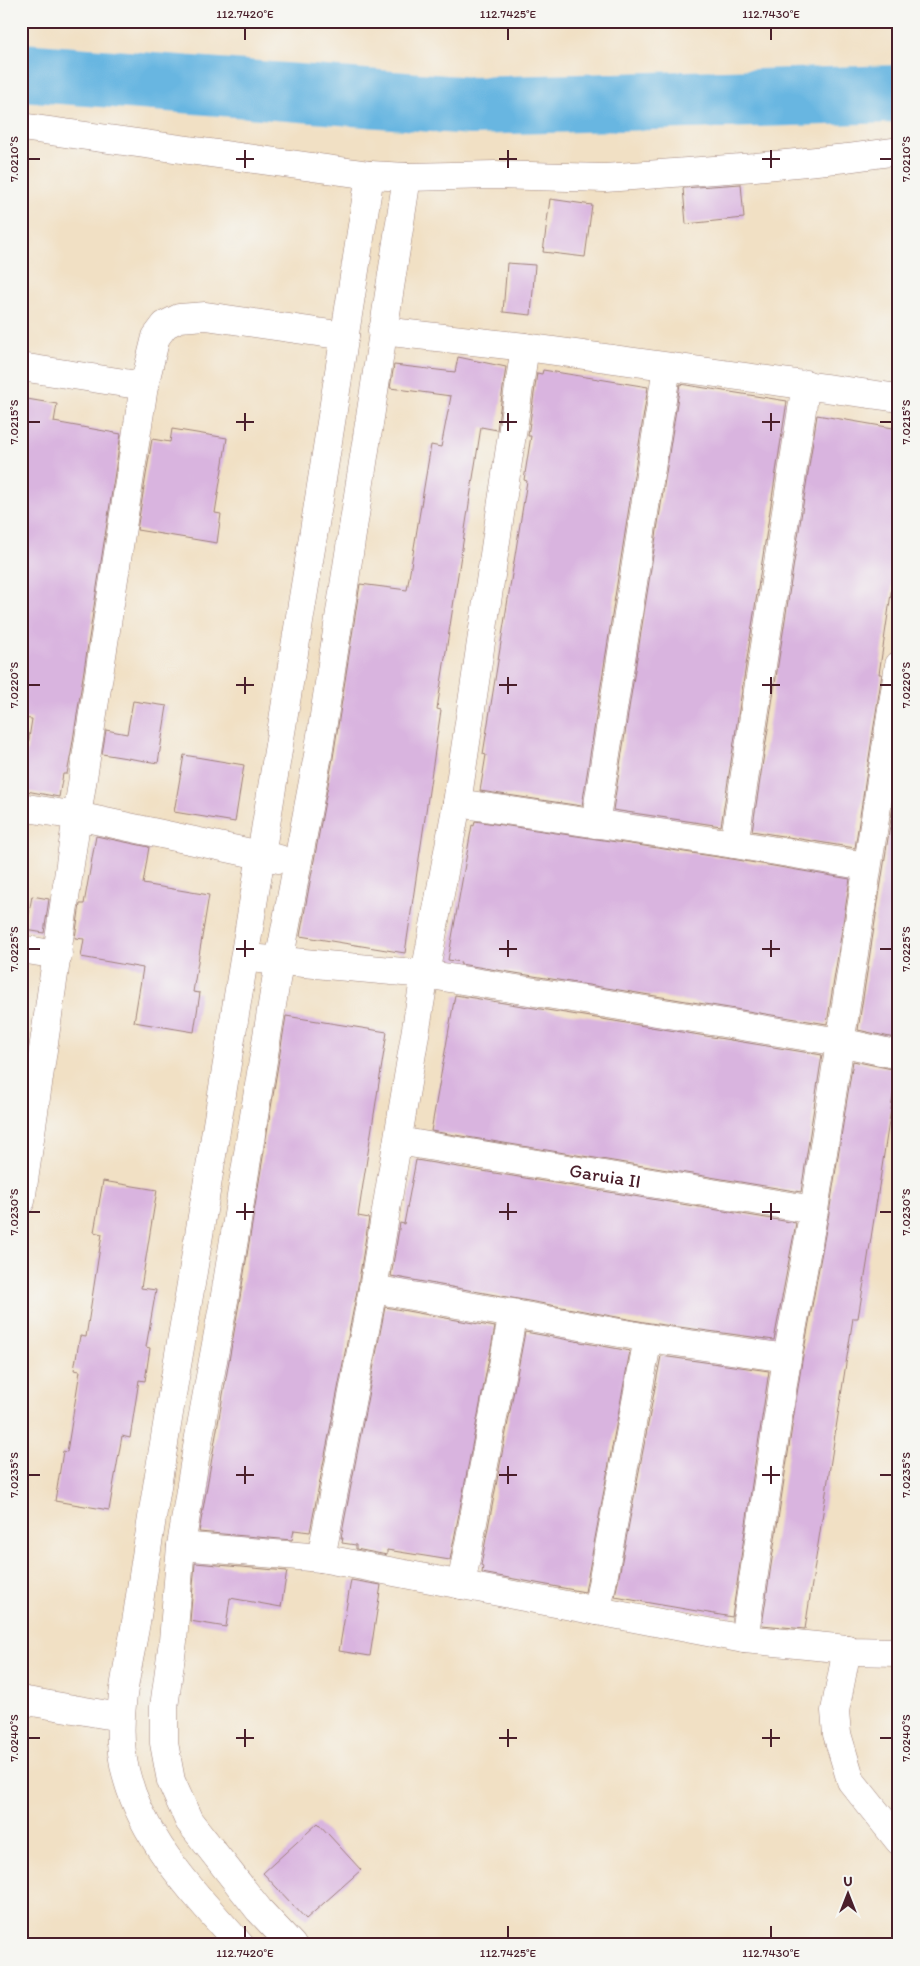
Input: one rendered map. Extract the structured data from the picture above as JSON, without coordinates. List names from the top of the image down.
{
  "streets": {
    "street": ["Garuia II"]
  },
  "north": "top",
  "coordinates": [
    "112.7420°E",
    "112.7425°E",
    "112.7430°E",
    "7.0210°S",
    "7.0215°S",
    "7.0220°S",
    "7.0225°S",
    "7.0230°S",
    "7.0235°S",
    "7.0240°S"
  ]
}
